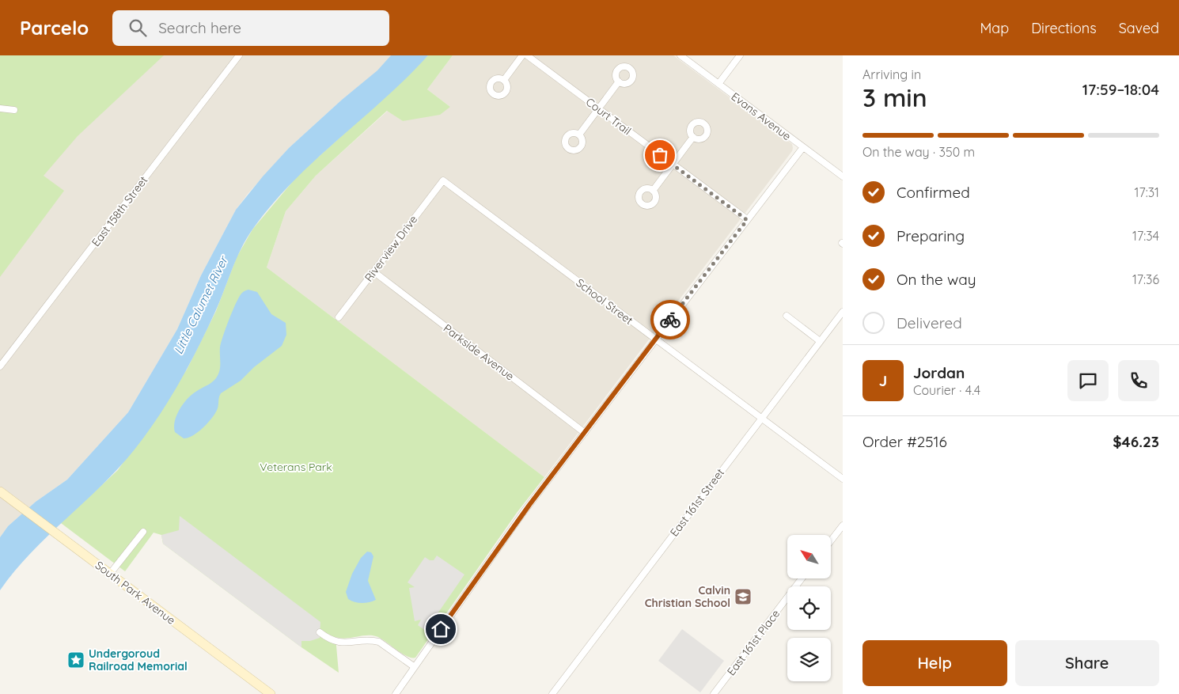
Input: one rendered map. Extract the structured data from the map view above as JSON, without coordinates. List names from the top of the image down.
{
  "streets": {
    "street": [
      "Court Trail",
      "Evans Avenue",
      "East 158th Street",
      "Riverview Drive",
      "School Street",
      "Parkside Avenue",
      "East 161st Street",
      "South Park Avenue",
      "East 161st Place"
    ]
  },
  "crossings": [
    ["Riverview Drive", "School Street"],
    ["Riverview Drive", "Parkside Avenue"],
    ["School Street", "East 161st Street"]
  ],
  "water": ["Little Calumet River"],
  "parks": ["Veterans Park"],
  "places": {
    "school or university": ["Calvin Christian School"],
    "place": ["Undergoroud Railroad Memorial"]
  },
  "north": "top left",
  "page": {
    "header": "Parcelo",
    "search": "Search here",
    "nav": ["Map", "Directions", "Saved"],
    "heading": ["3 min", "Arriving in", "17:59–18:04"],
    "panel": [
      "Jordan",
      "Courier · 4.4",
      "Order #2516",
      "$46.23"
    ],
    "bar": "On the way · 350 m",
    "list": [
      ["Confirmed", "17:31"],
      ["Preparing", "17:34"],
      ["On the way", "17:36"],
      "Delivered"
    ],
    "round": "J",
    "buttons": ["Help", "Share"]
  }
}
